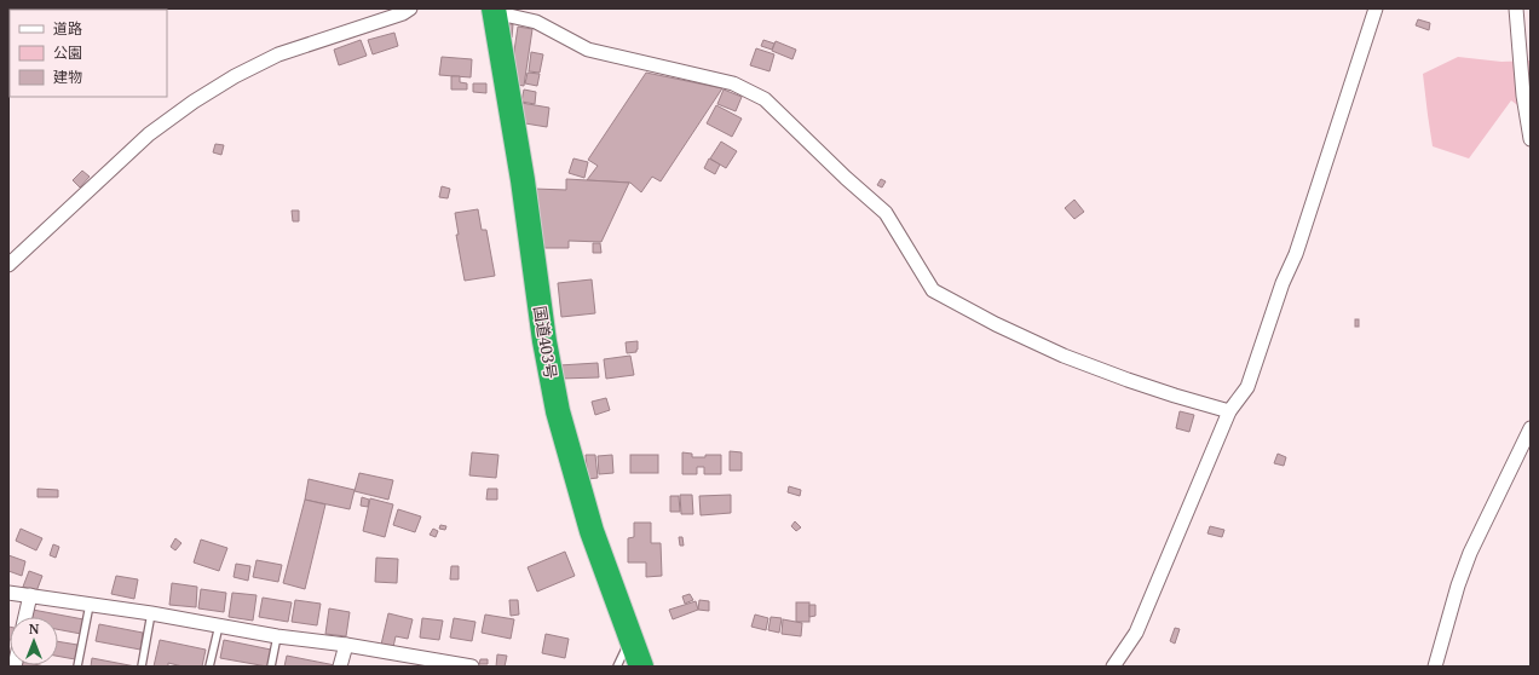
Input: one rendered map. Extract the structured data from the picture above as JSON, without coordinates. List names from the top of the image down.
{
  "streets": {
    "highway": ["国道403号"]
  },
  "legend": ["道路", "公園", "建物"],
  "north": "top"
}
